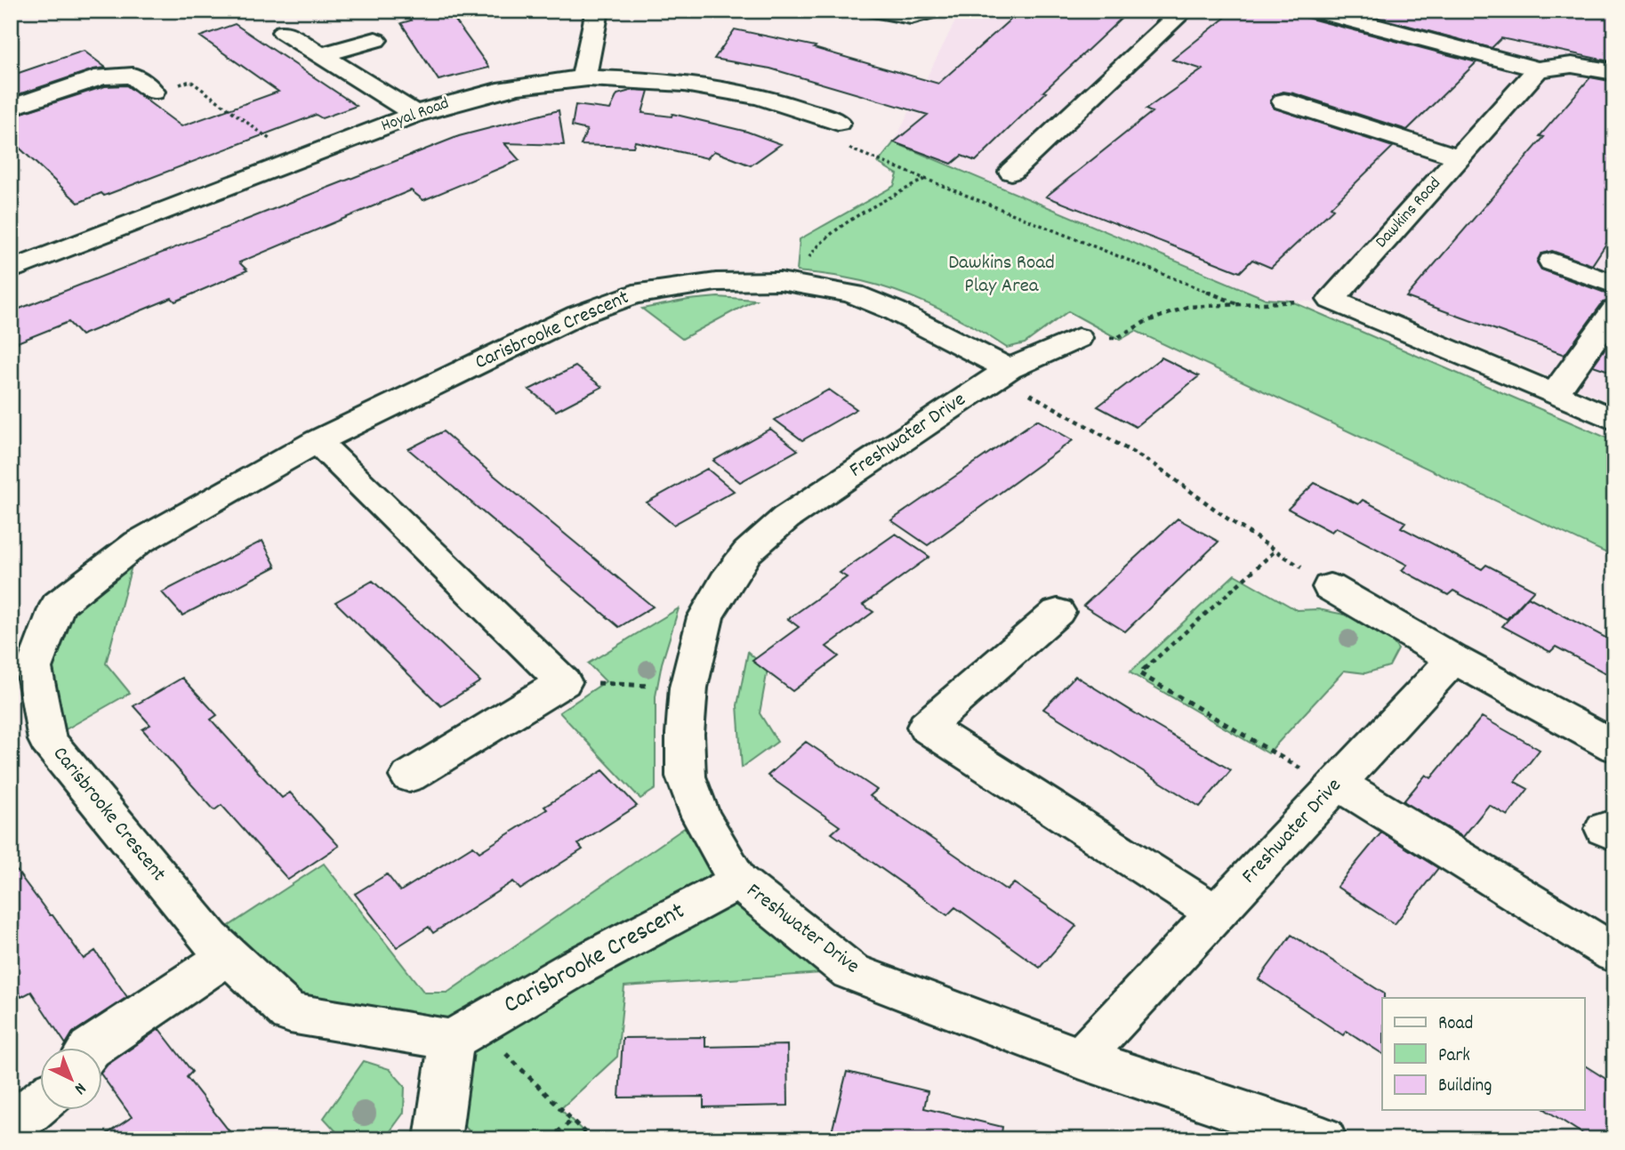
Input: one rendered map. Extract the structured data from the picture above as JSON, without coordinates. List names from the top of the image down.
{
  "streets": {
    "street": [
      "Hoyal Road",
      "Dawkins Road",
      "Carisbrooke Crescent",
      "Freshwater Drive"
    ]
  },
  "crossings": [
    ["Carisbrooke Crescent", "Freshwater Drive"]
  ],
  "parks": ["Dawkins Road Play Area"],
  "legend": ["Road", "Park", "Building"],
  "north": "bottom right"
}
